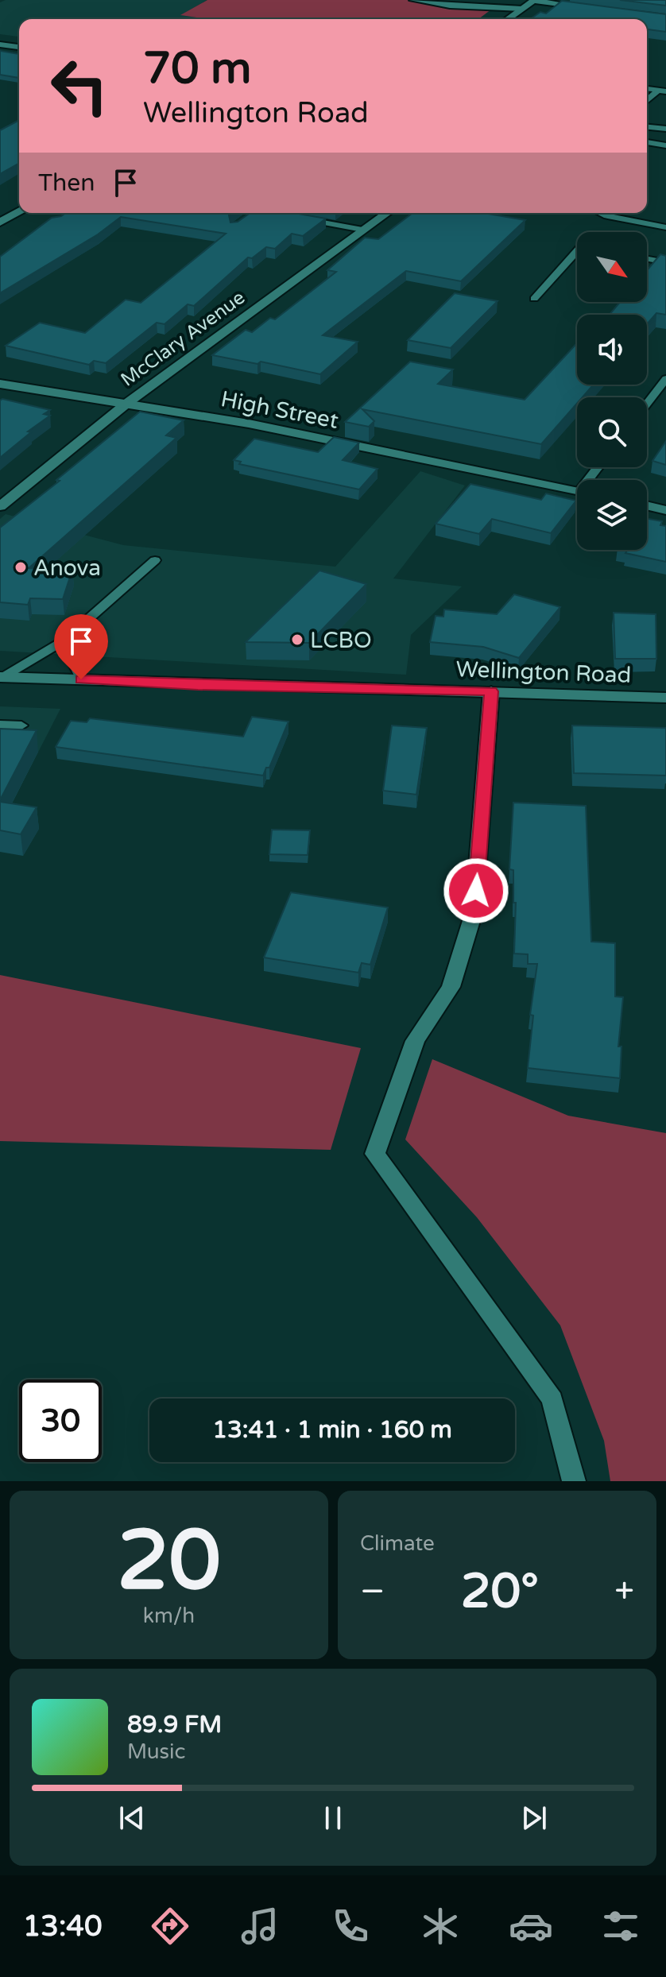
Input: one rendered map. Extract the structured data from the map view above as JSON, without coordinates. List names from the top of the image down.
{
  "streets": {
    "street": ["McClary Avenue", "High Street", "Wellington Road"]
  },
  "crossings": [
    ["McClary Avenue", "High Street"]
  ],
  "places": ["Anova", "LCBO"],
  "north": "bottom right",
  "page": {
    "turn": ["70 m", "Wellington Road"],
    "then": "Then",
    "limit": "30",
    "trip": "13:41 · 1 min · 160 m",
    "tile": [
      ["20", "km/h"],
      "Climate"
    ],
    "heat": ["−", "20°", "+"],
    "song": ["89.9 FM", "Music"],
    "tabs": "13:40"
  }
}
